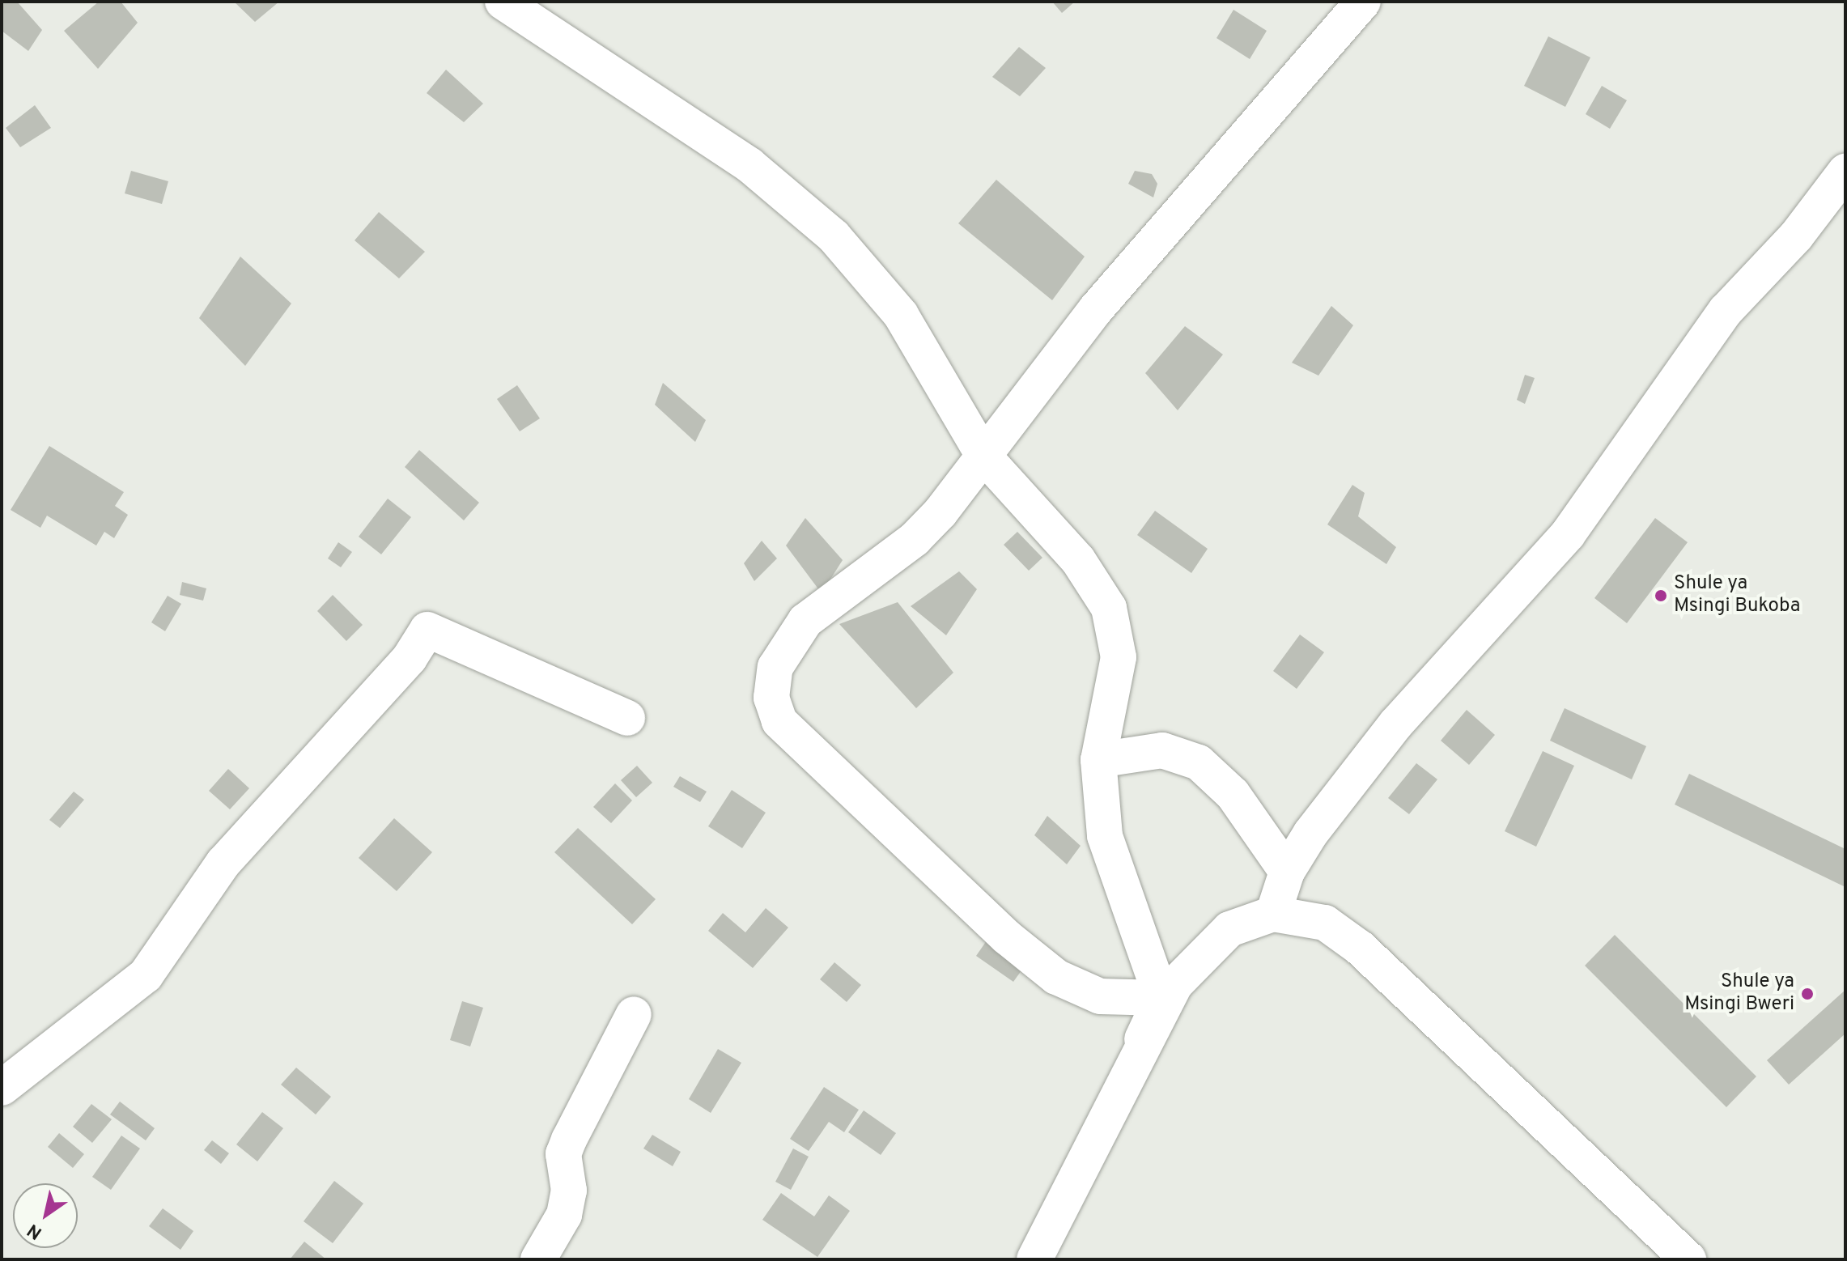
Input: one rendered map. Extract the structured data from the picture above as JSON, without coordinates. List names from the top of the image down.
{
  "places": ["Shule ya Msingi Bukoba", "Shule ya Msingi Bweri"],
  "north": "bottom left"
}
